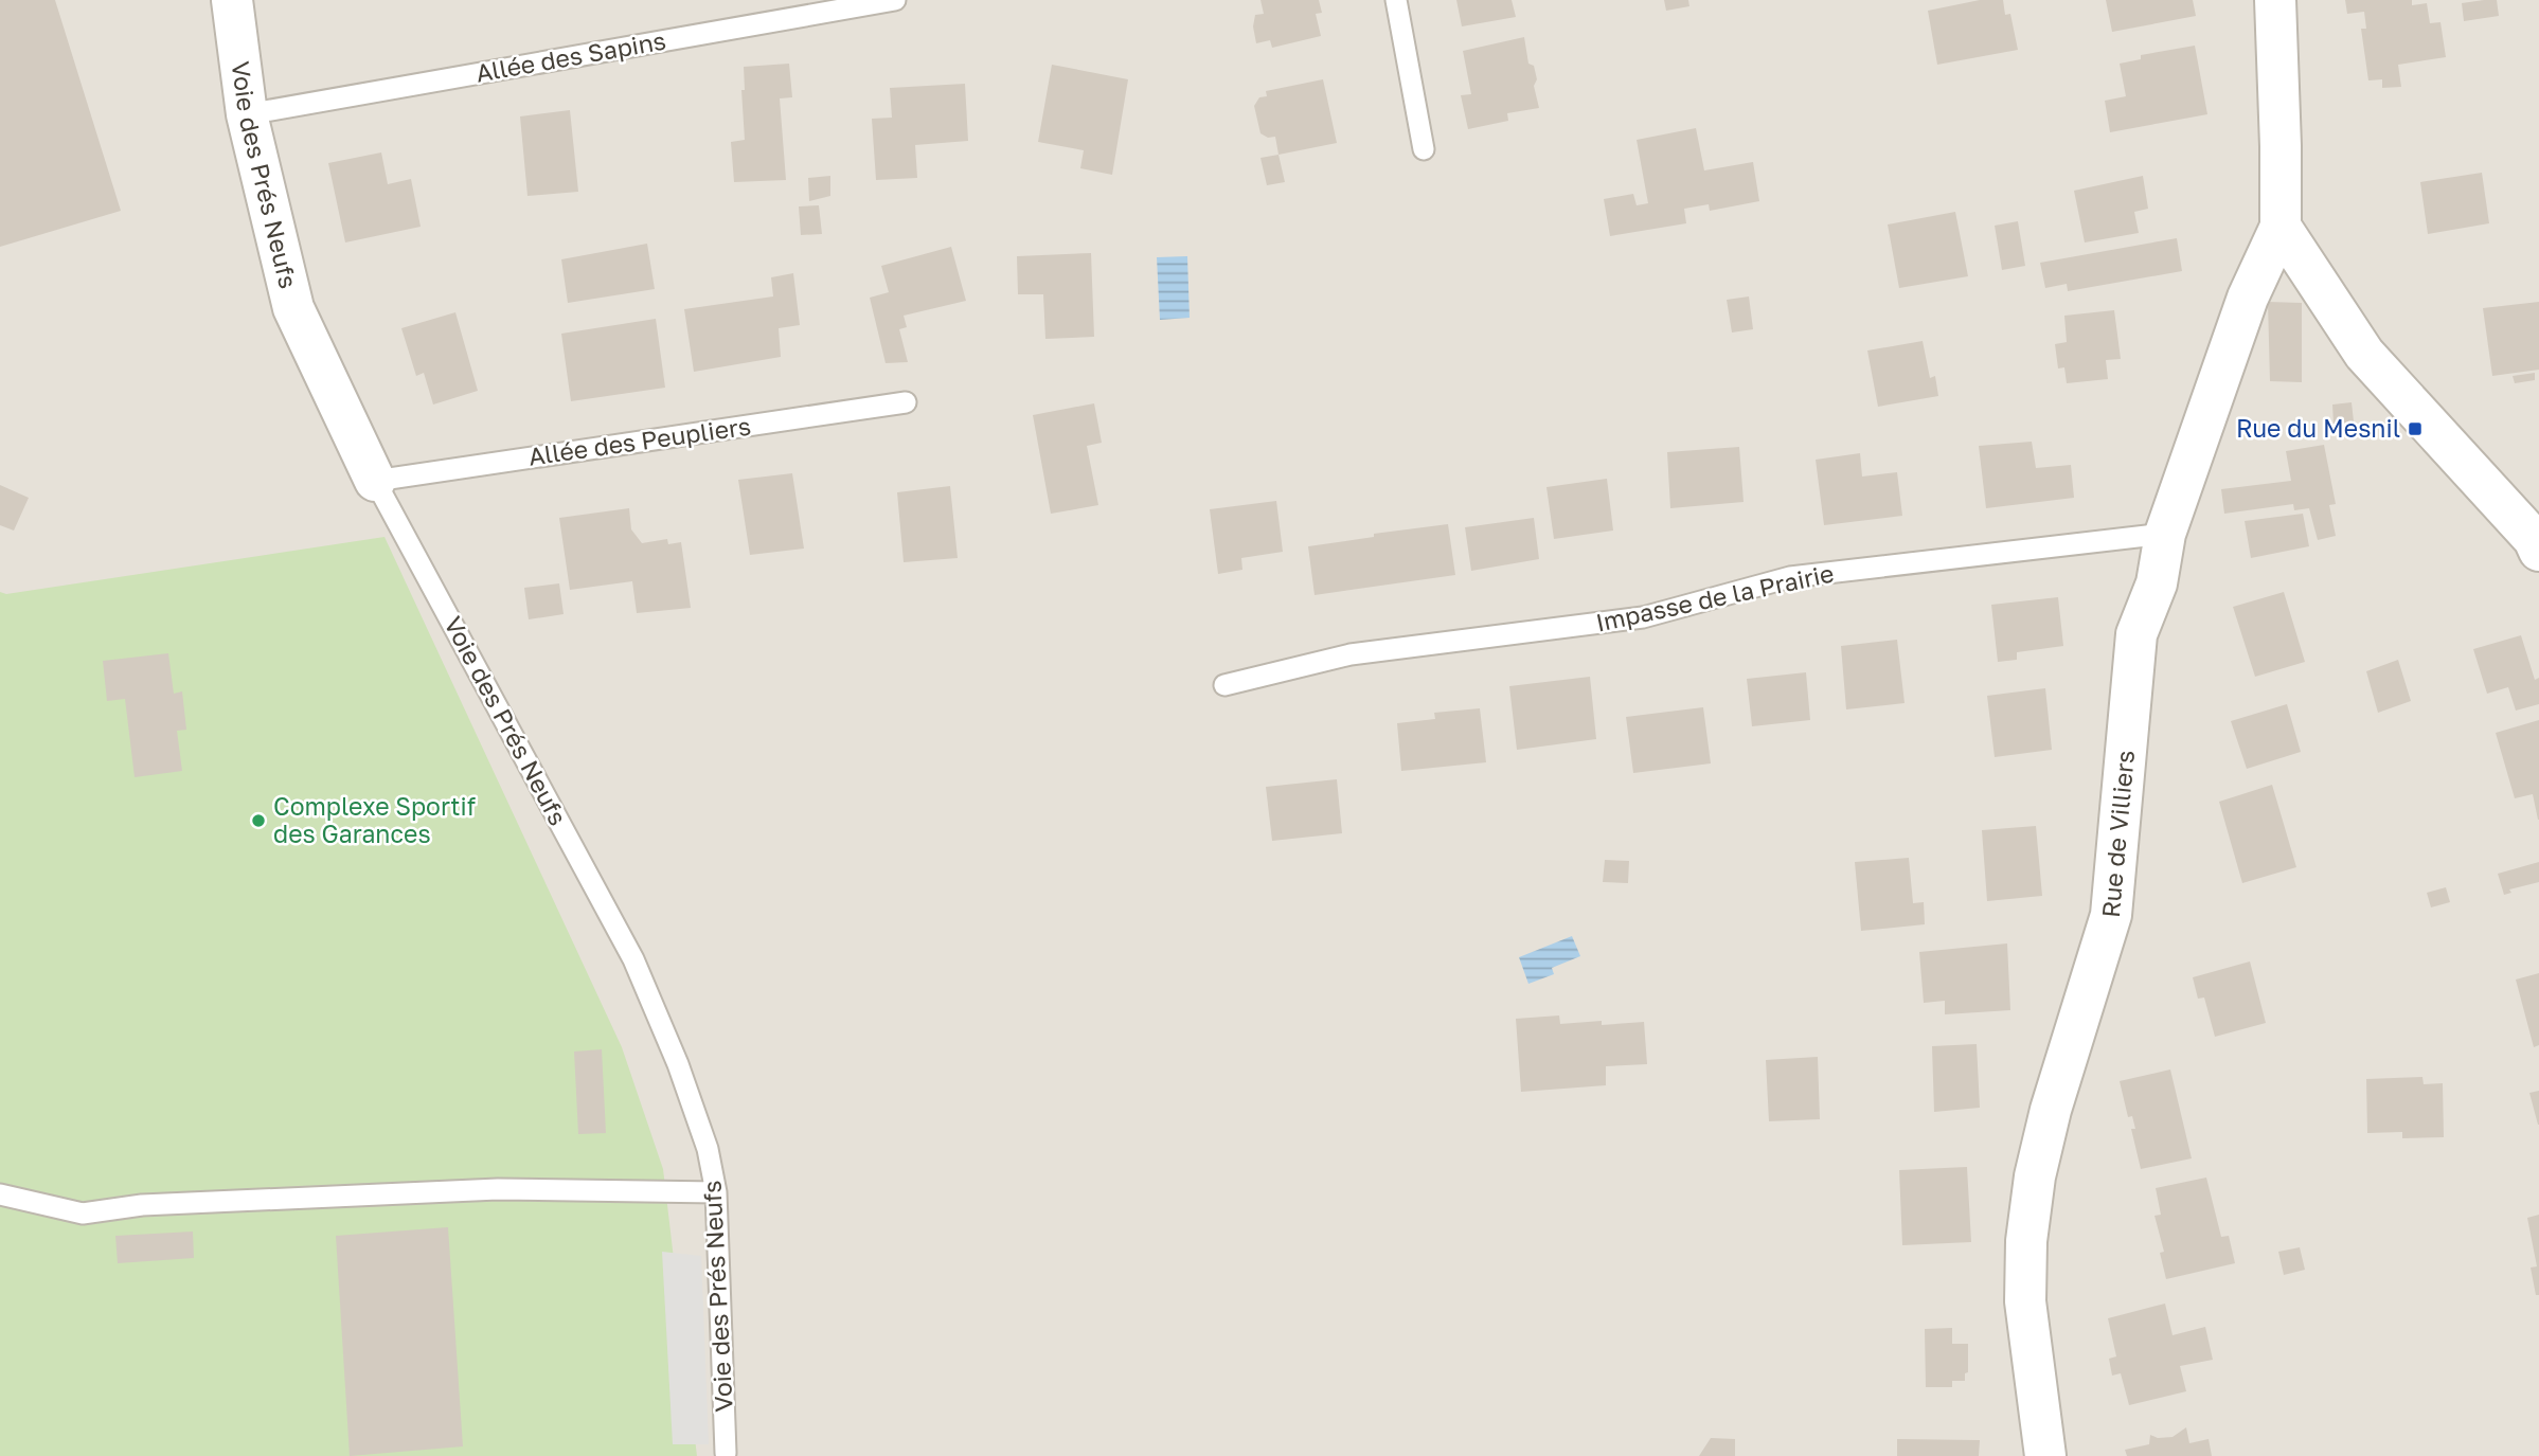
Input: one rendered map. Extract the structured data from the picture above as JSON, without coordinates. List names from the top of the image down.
{
  "streets": {
    "street": ["Voie des Prés Neufs", "Rue de Villiers"],
    "lane": ["Allée des Sapins", "Allée des Peupliers", "Impasse de la Prairie"]
  },
  "crossings": [
    ["Allée des Sapins", "Voie des Prés Neufs"],
    ["Voie des Prés Neufs", "Allée des Peupliers"],
    ["Impasse de la Prairie", "Rue de Villiers"]
  ],
  "places": {
    "transit": ["Rue du Mesnil"],
    "other": ["Complexe Sportif des Garances"]
  }
}
